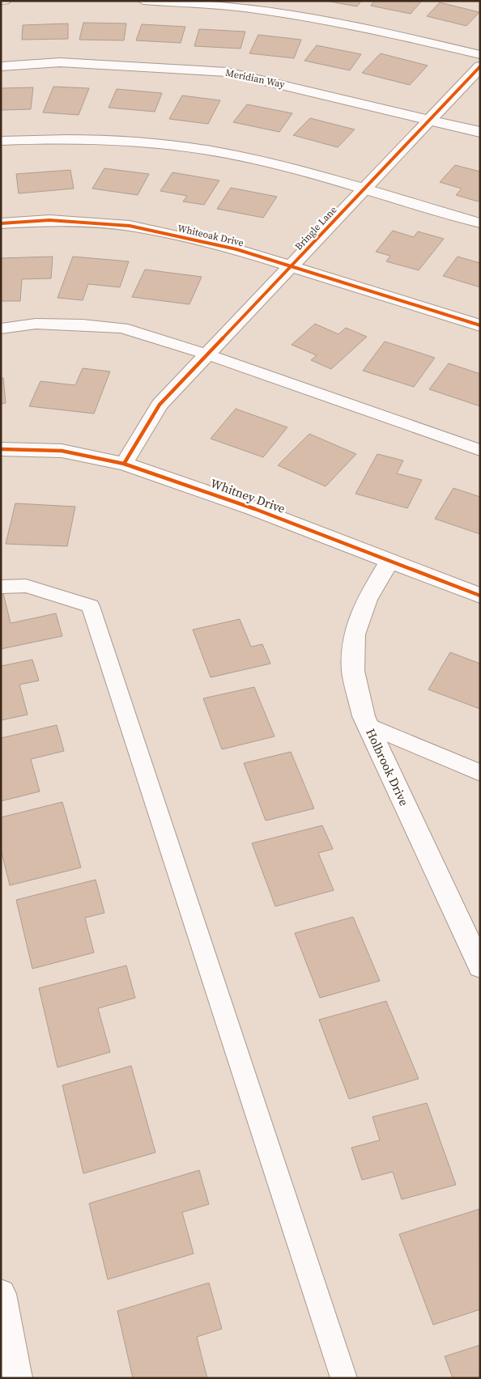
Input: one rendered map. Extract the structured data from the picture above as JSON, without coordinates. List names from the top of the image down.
{
  "streets": {
    "street": [
      "Meridian Way",
      "Bringle Lane",
      "Whiteoak Drive",
      "Whitney Drive",
      "Holbrook Drive"
    ]
  },
  "crossings": [
    ["Meridian Way", "Bringle Lane"],
    ["Bringle Lane", "Whiteoak Drive"],
    ["Bringle Lane", "Whitney Drive"],
    ["Whitney Drive", "Holbrook Drive"]
  ]
}
